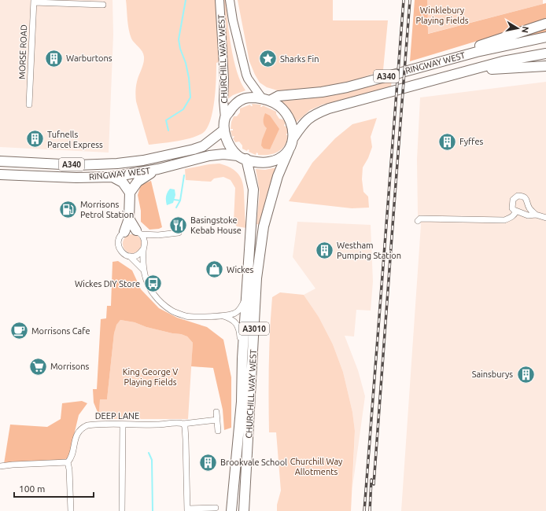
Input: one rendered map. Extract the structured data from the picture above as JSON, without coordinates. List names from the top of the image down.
{
  "streets": {
    "main road": [
      "CHURCHILL WAY WEST",
      "RINGWAY WEST",
      "A340",
      "A3010"
    ],
    "street": ["MORSE ROAD", "DEEP LANE"]
  },
  "crossings": [
    ["CHURCHILL WAY WEST", "RINGWAY WEST"]
  ],
  "parks": ["Winklebury Playing Fields", "King George V Playing Fields", "Churchill Way Allotments"],
  "places": {
    "building": [
      "Warburtons",
      "Tufnells Parcel Express",
      "Fyffes",
      "Westham Pumping Station",
      "Sainsburys",
      "Brookvale School"
    ],
    "place": ["Sharks Fin"],
    "fuel station": ["Morrisons Petrol Station"],
    "restaurant": ["Basingstoke Kebab House"],
    "shop": ["Wickes"],
    "bus stop": ["Wickes DIY Store"],
    "cafe": ["Morrisons Cafe"],
    "supermarket": ["Morrisons"]
  },
  "scale_bar": "100 m",
  "north": "right"
}
